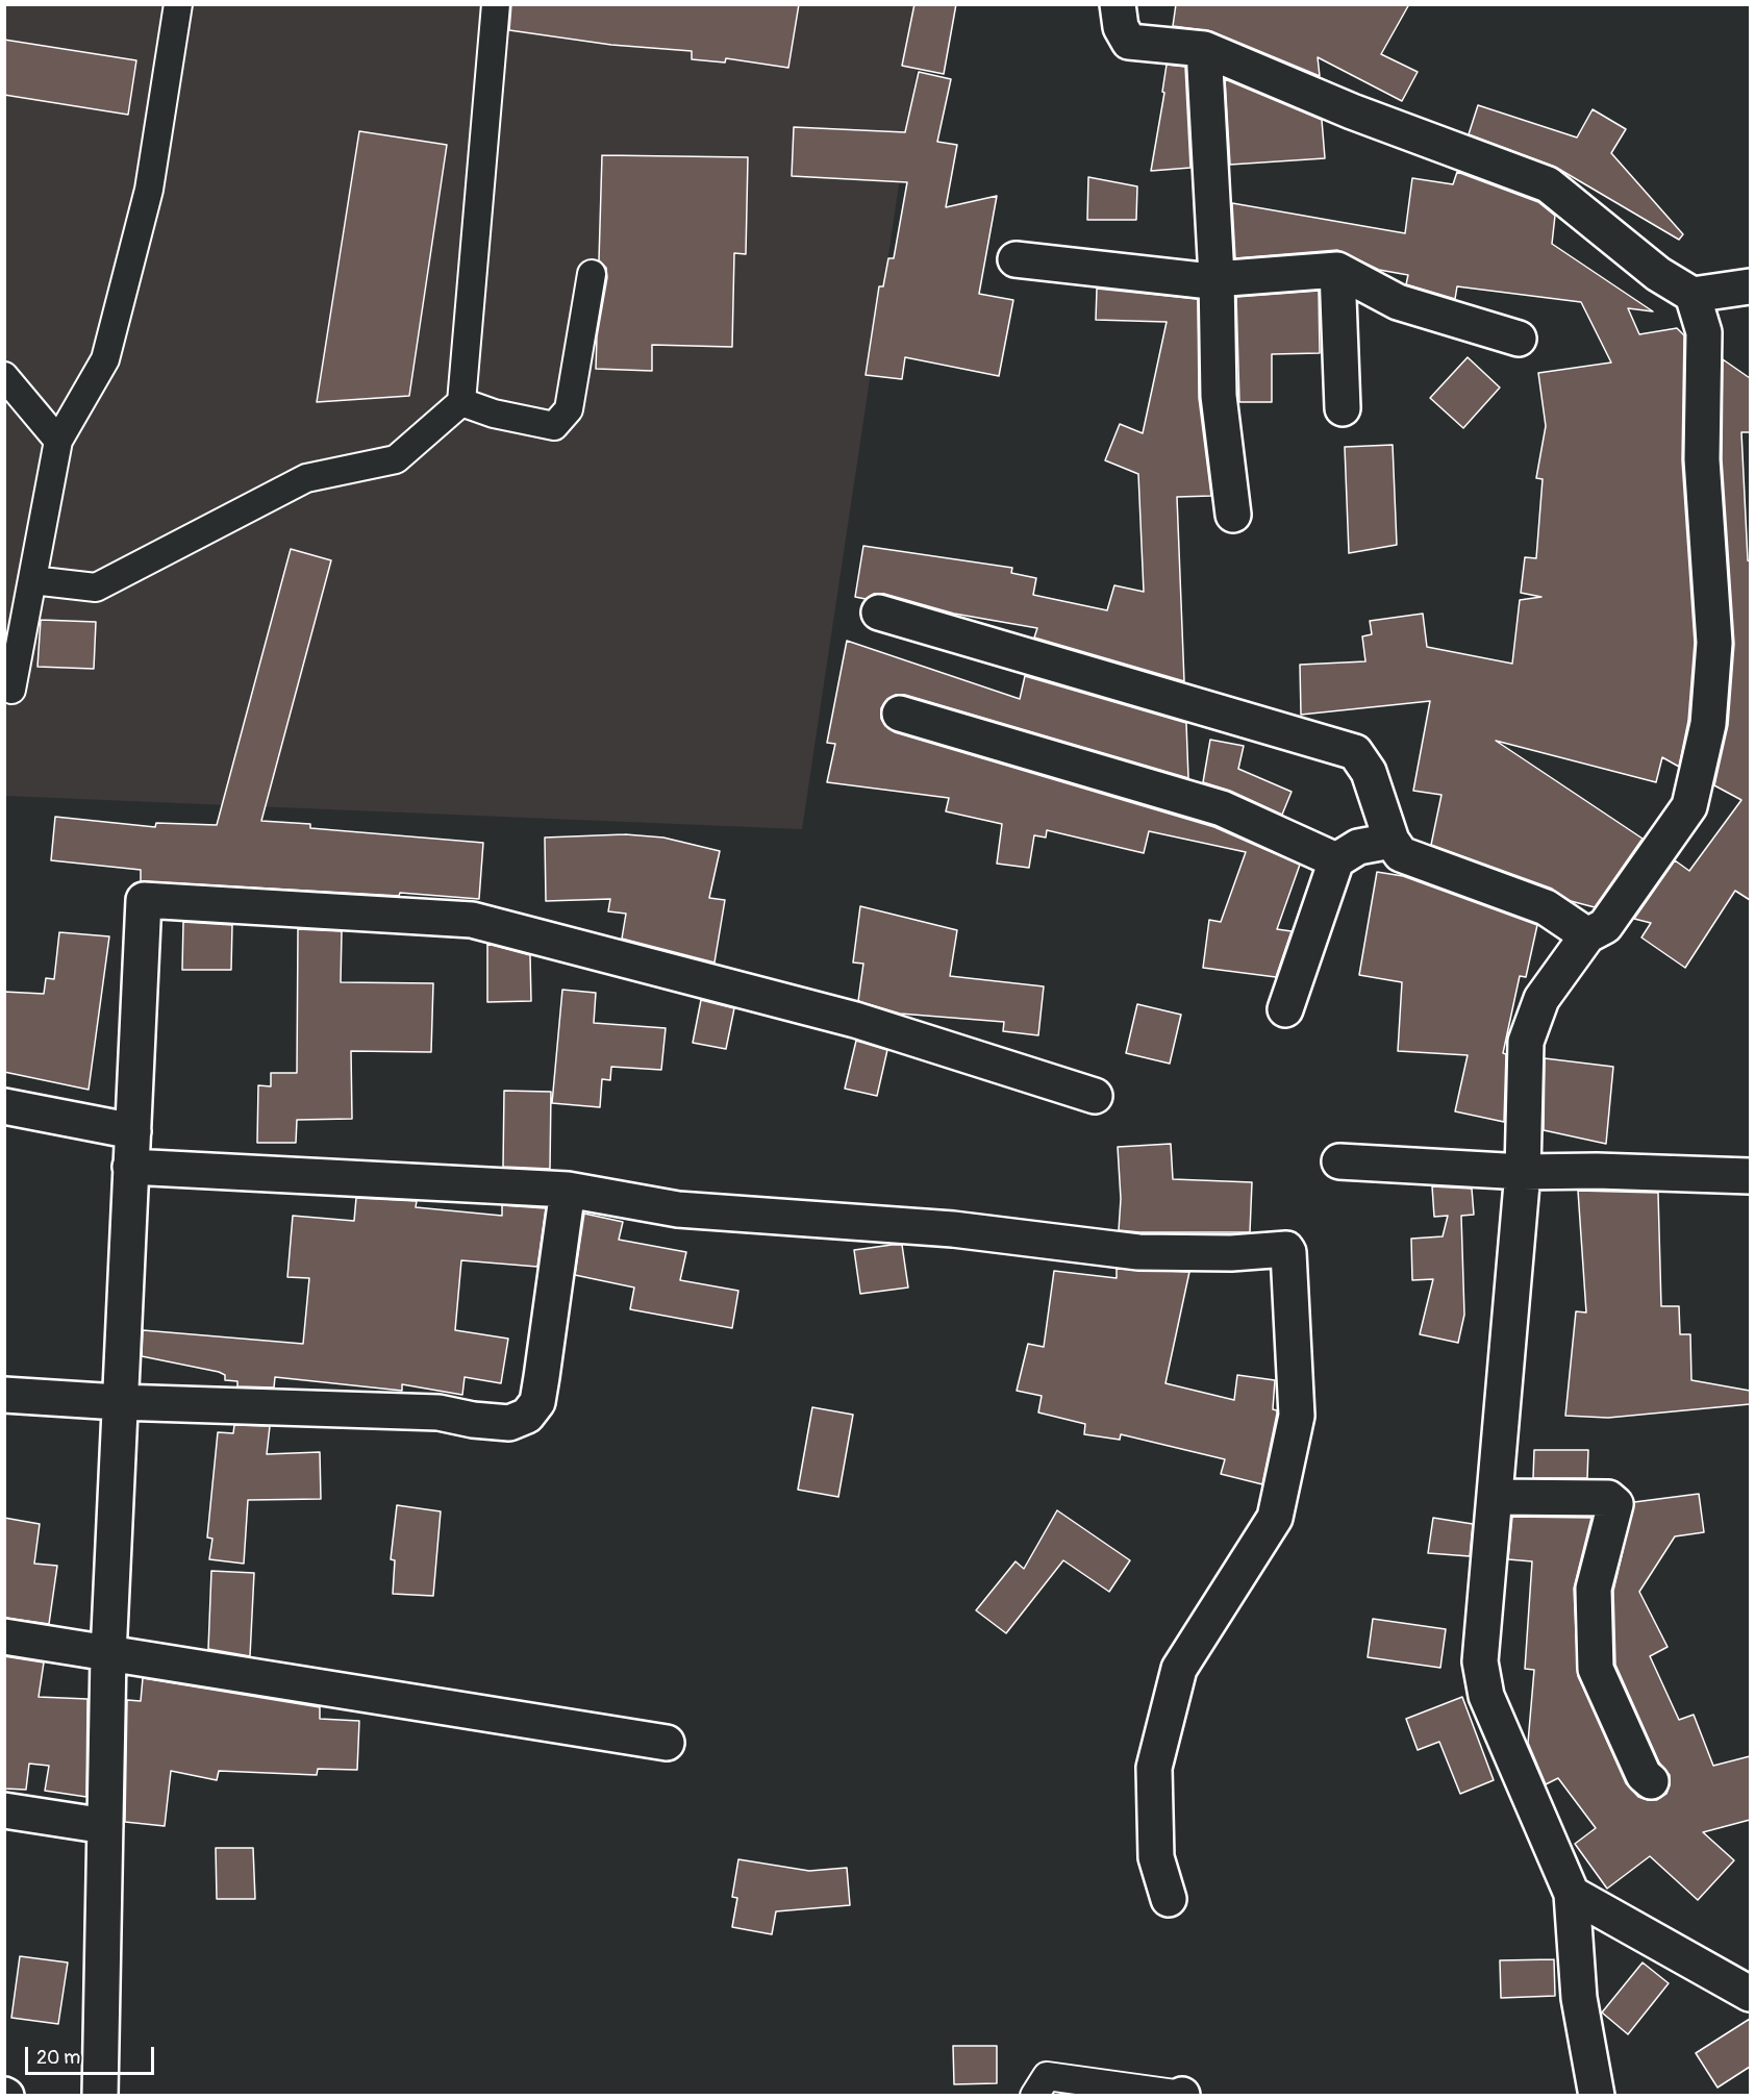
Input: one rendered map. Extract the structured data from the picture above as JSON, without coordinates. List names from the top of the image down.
{
  "scale_bar": "20 m"
}
